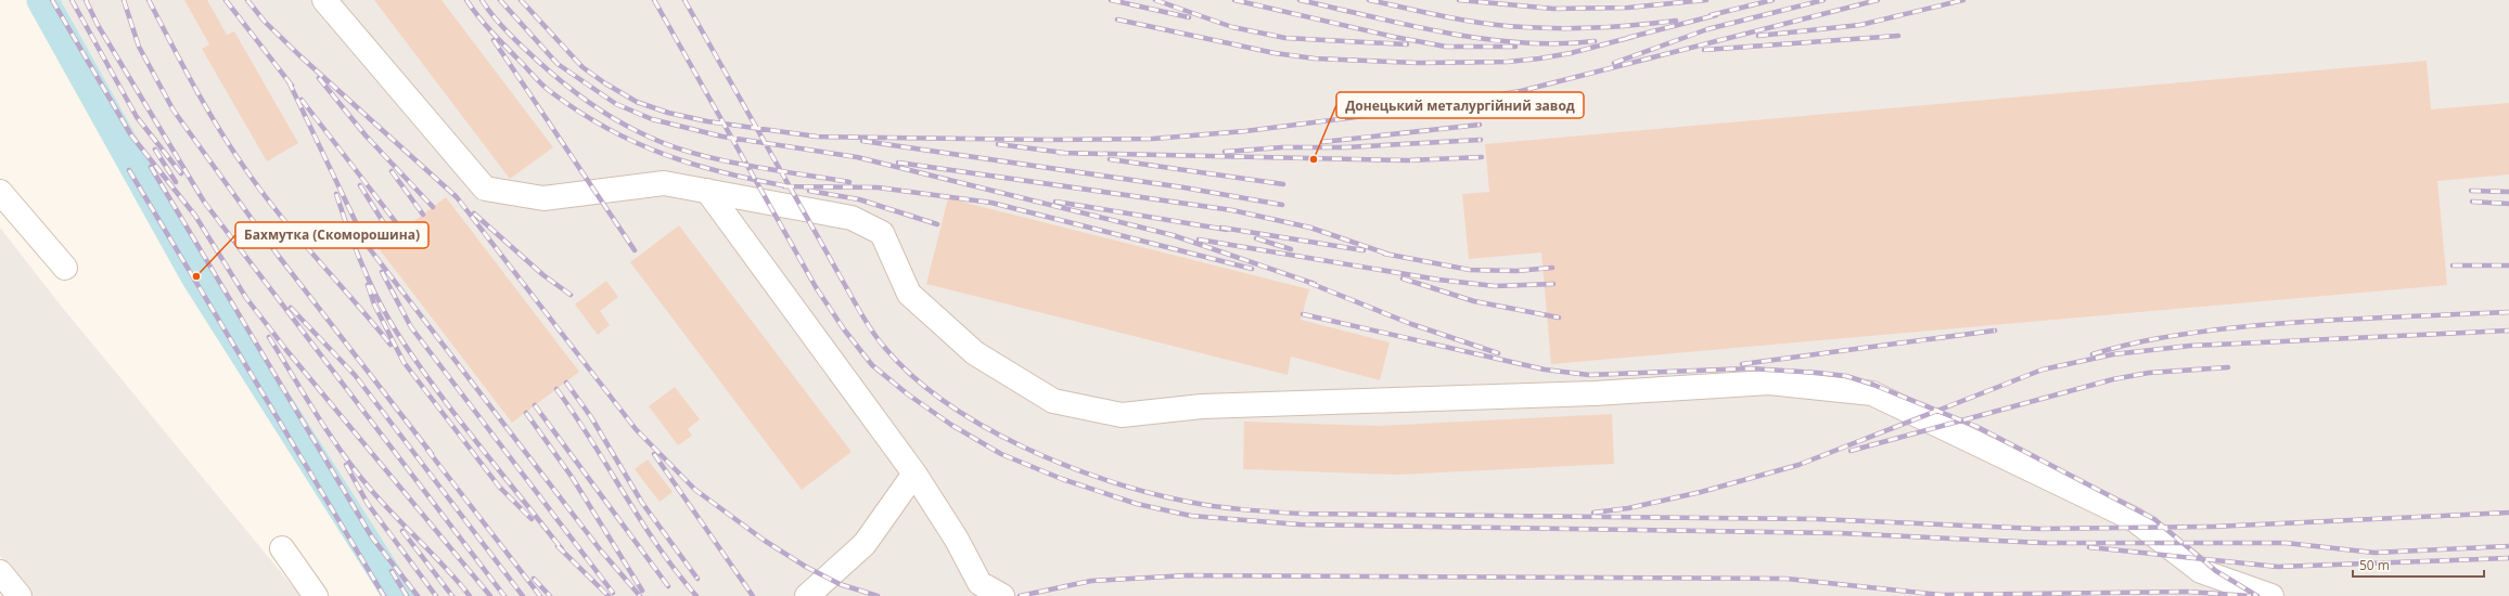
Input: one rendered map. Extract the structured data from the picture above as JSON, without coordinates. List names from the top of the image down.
{
  "places": ["Донецький металургійний завод", "Бахмутка (Скоморошина)"],
  "scale_bar": "50 m"
}
